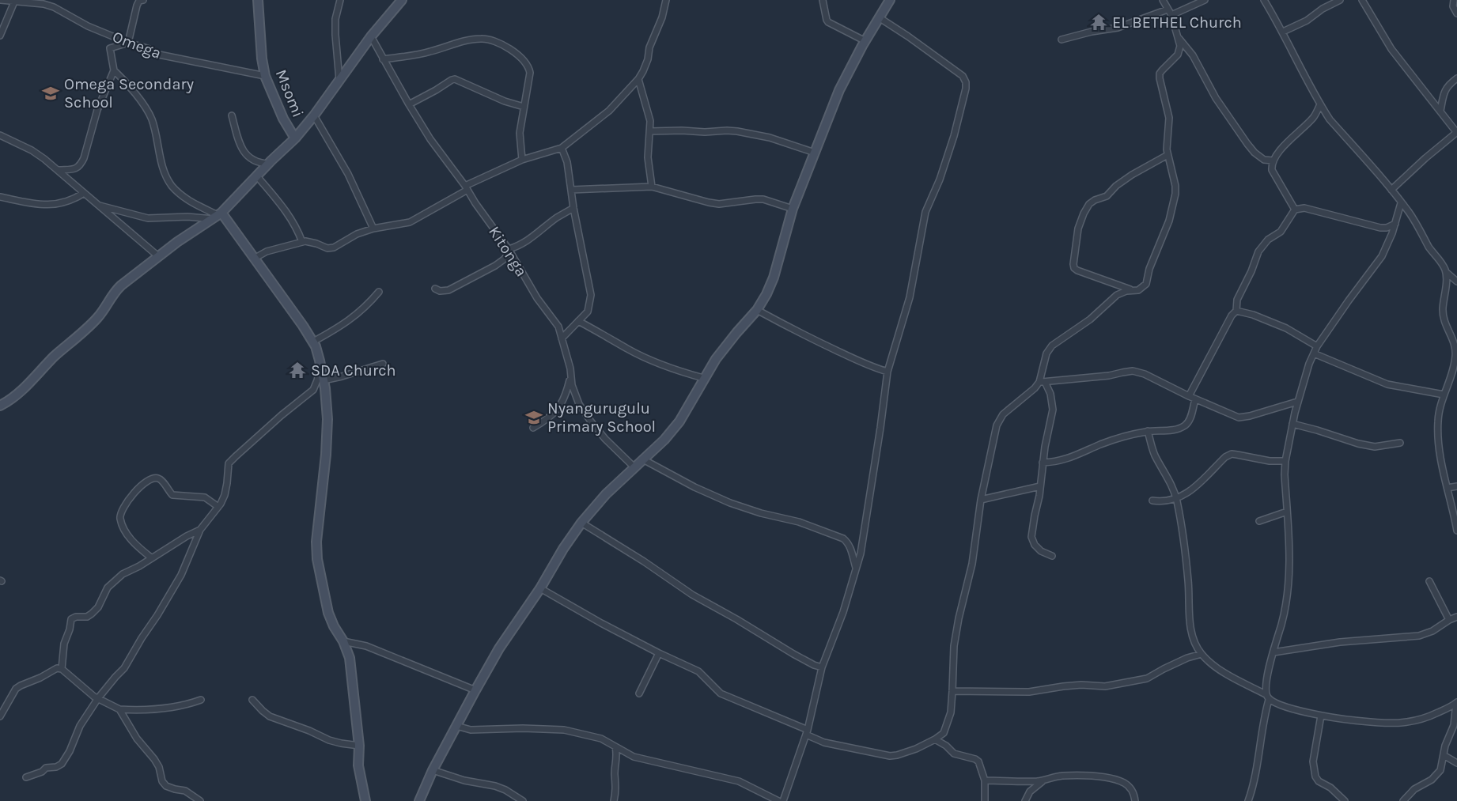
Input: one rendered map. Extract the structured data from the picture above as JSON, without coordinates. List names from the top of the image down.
{
  "streets": {
    "street": ["Omega", "Msomi", "Kitonga"]
  },
  "crossings": [
    ["Omega", "Msomi"]
  ],
  "places": {
    "temple": ["EL BETHEL Church", "SDA Church"],
    "school or university": ["Omega Secondary School", "Nyangurugulu Primary School"]
  }
}
